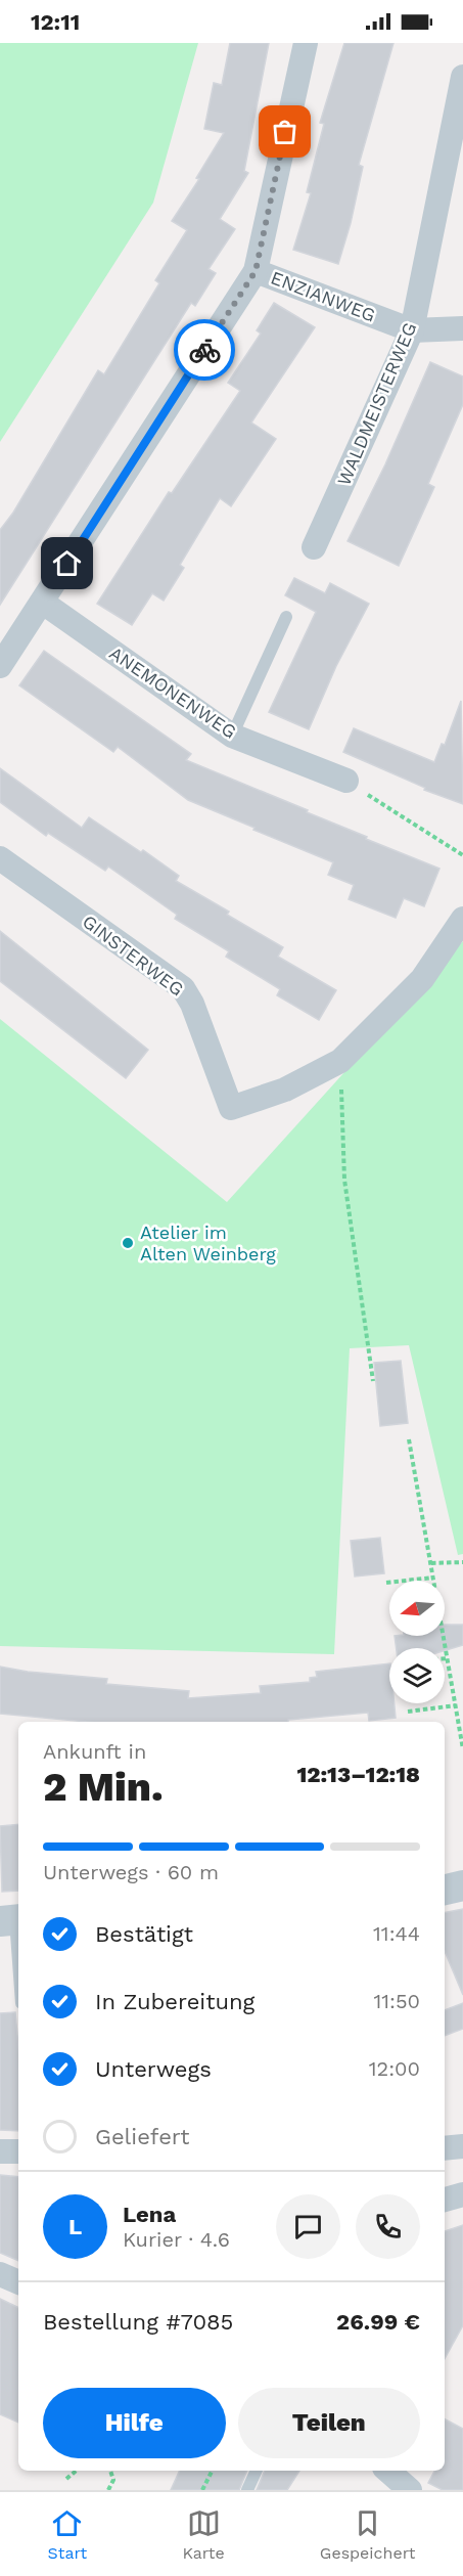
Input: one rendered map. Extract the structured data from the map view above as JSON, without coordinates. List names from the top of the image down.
{
  "streets": {
    "street": [
      "ENZIANWEG",
      "WALDMEISTERWEG",
      "ANEMONENWEG",
      "GINSTERWEG"
    ]
  },
  "crossings": [
    ["ENZIANWEG", "WALDMEISTERWEG"]
  ],
  "places": ["Atelier im Alten Weinberg"],
  "north": "left",
  "page": {
    "status": "12:11",
    "heading": ["2 Min.", "Ankunft in", "12:13–12:18"],
    "panel": [
      "Lena",
      "Kurier · 4.6",
      "Bestellung #7085",
      "26.99 €"
    ],
    "bar": "Unterwegs · 60 m",
    "list": [
      ["Bestätigt", "11:44"],
      ["In Zubereitung", "11:50"],
      ["Unterwegs", "12:00"],
      "Geliefert"
    ],
    "round": "L",
    "buttons": ["Hilfe", "Teilen"],
    "tabs": ["Start", "Karte", "Gespeichert"]
  }
}
